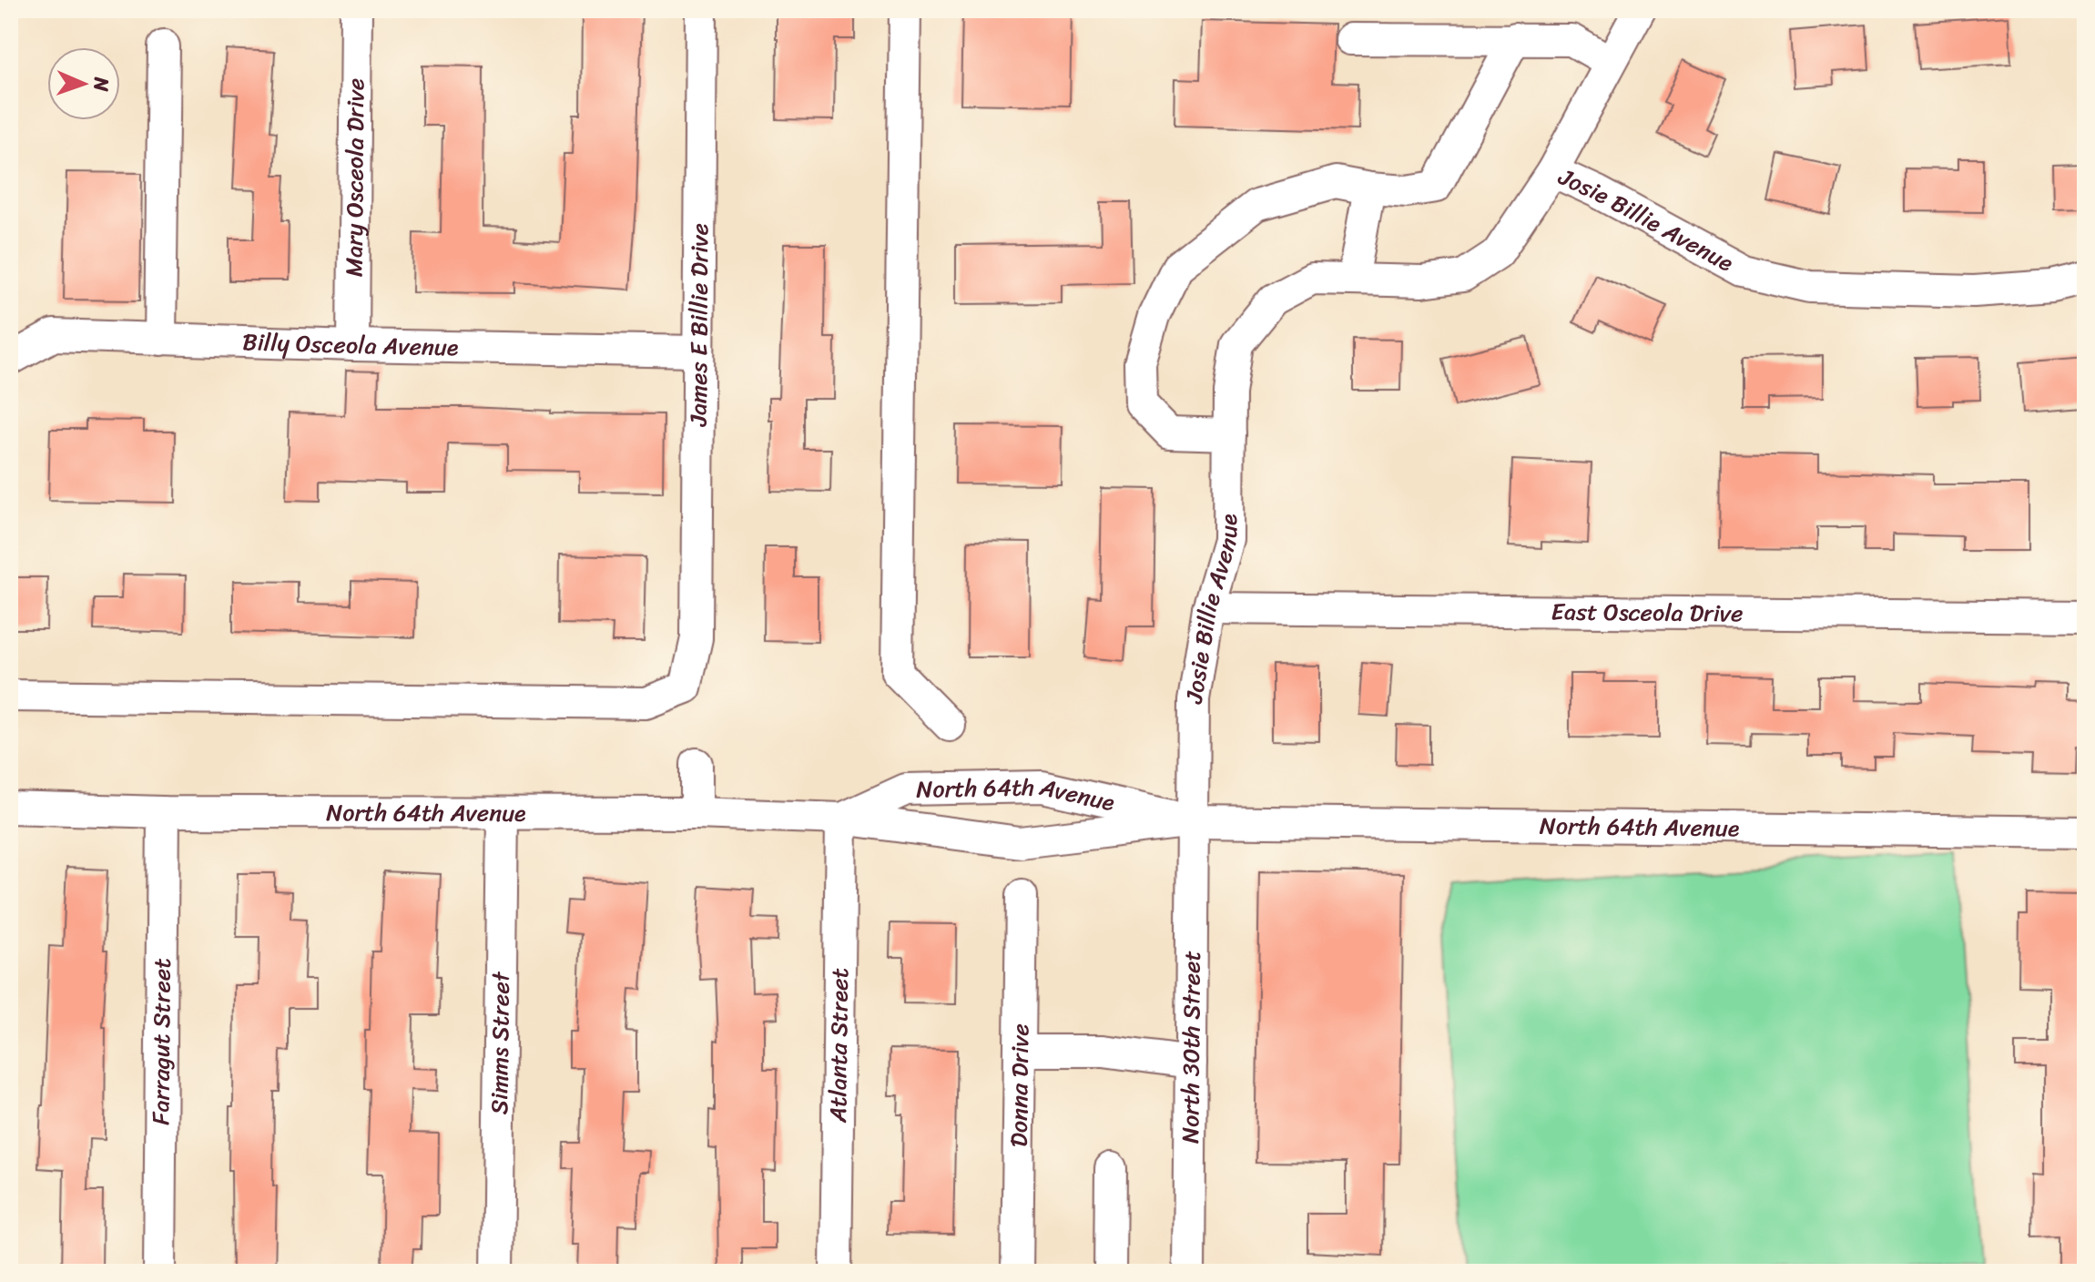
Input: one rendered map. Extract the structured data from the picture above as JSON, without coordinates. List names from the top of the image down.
{
  "streets": {
    "street": [
      "Mary Osceola Drive",
      "Josie Billie Avenue",
      "James E Billie Drive",
      "Billy Osceola Avenue",
      "East Osceola Drive",
      "North 64th Avenue",
      "Farragut Street",
      "Simms Street",
      "Atlanta Street",
      "North 30th Street",
      "Donna Drive"
    ]
  },
  "crossings": [
    ["Mary Osceola Drive", "Billy Osceola Avenue"],
    ["Josie Billie Avenue", "East Osceola Drive"],
    ["Josie Billie Avenue", "North 64th Avenue"],
    ["Josie Billie Avenue", "North 30th Street"],
    ["James E Billie Drive", "Billy Osceola Avenue"],
    ["North 64th Avenue", "Farragut Street"],
    ["North 64th Avenue", "Simms Street"],
    ["North 64th Avenue", "Atlanta Street"],
    ["North 64th Avenue", "North 30th Street"]
  ],
  "north": "right"
}
